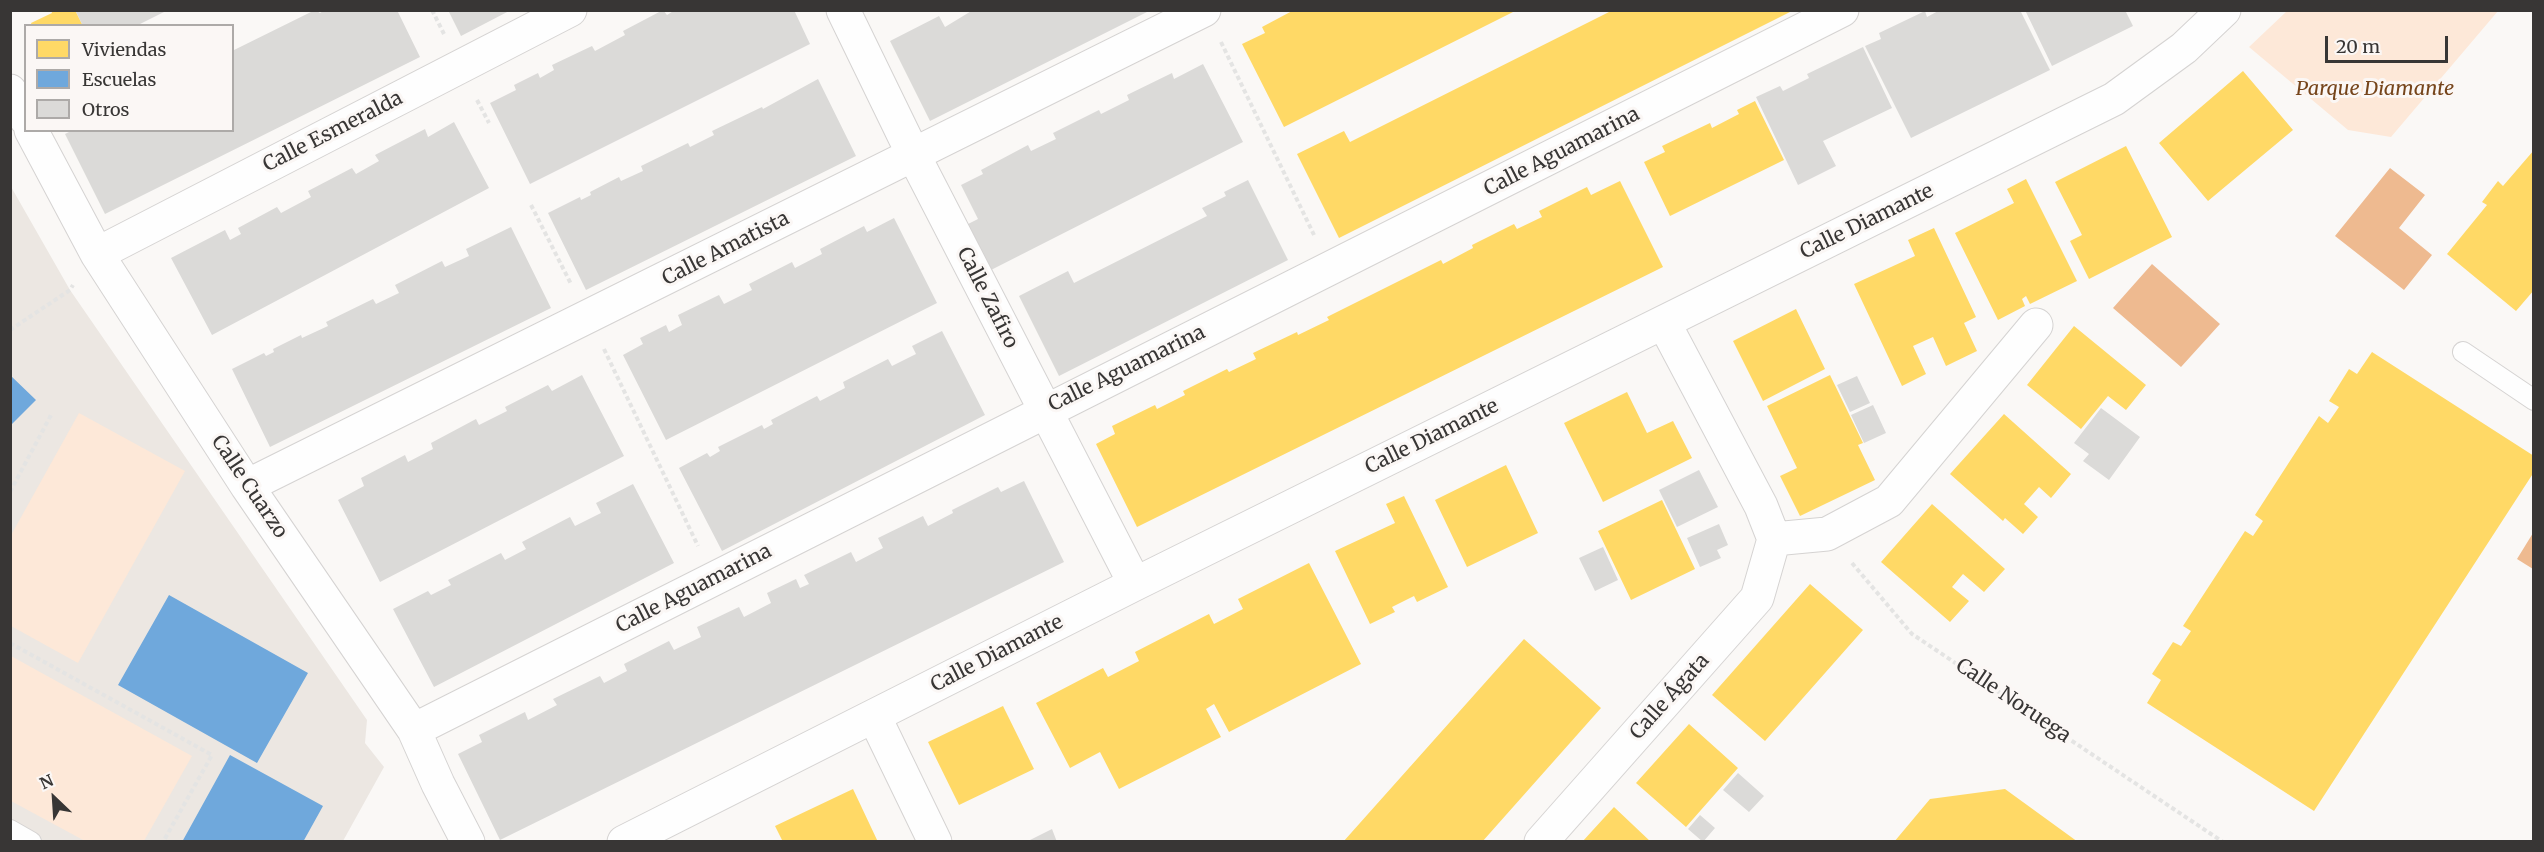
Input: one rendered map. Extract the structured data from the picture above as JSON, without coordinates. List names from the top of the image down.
{
  "streets": {
    "street": [
      "Calle Esmeralda",
      "Calle Aguamarina",
      "Calle Diamante",
      "Calle Amatista",
      "Calle Zafiro",
      "Calle Cuarzo",
      "Calle Ágata"
    ],
    "path": ["Calle Noruega"]
  },
  "crossings": [
    ["Calle Esmeralda", "Calle Cuarzo"],
    ["Calle Aguamarina", "Calle Zafiro"],
    ["Calle Aguamarina", "Calle Cuarzo"],
    ["Calle Diamante", "Calle Zafiro"],
    ["Calle Amatista", "Calle Zafiro"],
    ["Calle Amatista", "Calle Cuarzo"]
  ],
  "parks": ["Parque Diamante"],
  "legend": ["Viviendas", "Escuelas", "Otros"],
  "scale_bar": "20 m",
  "north": "top left"
}
